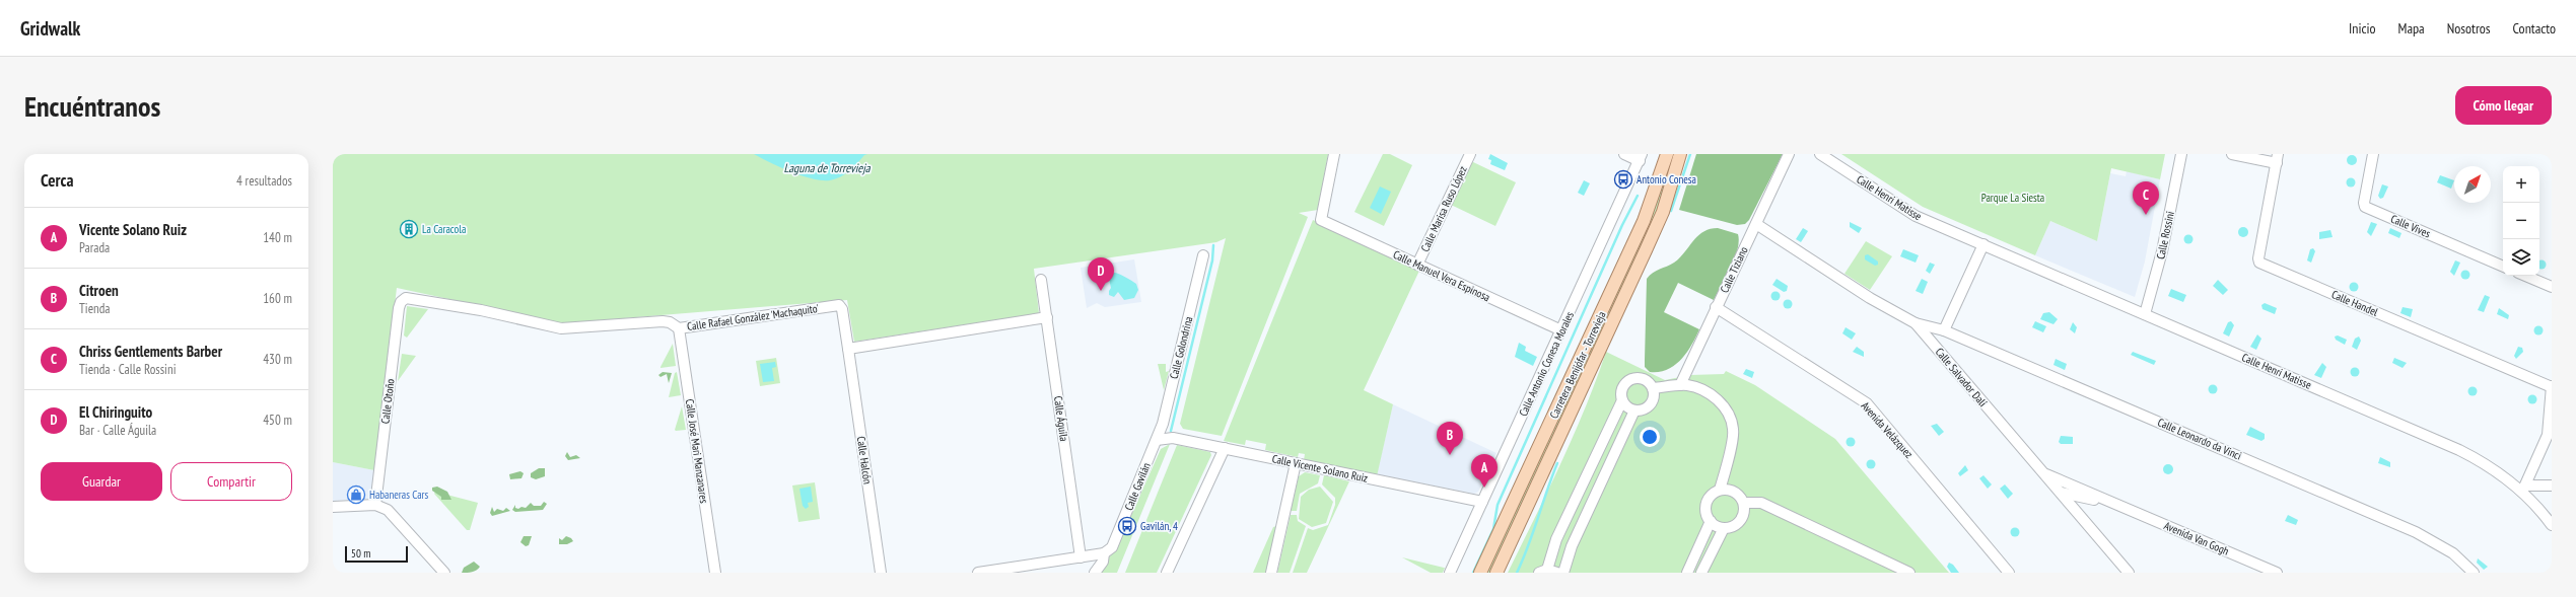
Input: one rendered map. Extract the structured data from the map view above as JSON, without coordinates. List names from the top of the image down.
{
  "streets": {
    "main road": ["Carretera Benijófar - Torrevieja"],
    "street": [
      "Calle Henri Matisse",
      "Calle Marisa Ruso López",
      "Calle Vives",
      "Calle Rossini",
      "Calle Tiziano",
      "Calle Manuel Vera Espinosa",
      "Calle Handel",
      "Calle Rafael González 'Machaquito'",
      "Calle Golondrina",
      "Calle Antonio Conesa Morales",
      "Calle Salvador Dalí",
      "Calle Otoño",
      "Calle Águila",
      "Avenida Velázquez",
      "Calle Leonardo da Vinci",
      "Calle José Mari Manzanares",
      "Calle Halcón",
      "Calle Vicente Solano Ruiz",
      "Calle Gavilán",
      "Avenida Van Gogh"
    ]
  },
  "crossings": [
    ["Calle Henri Matisse", "Calle Rossini"],
    ["Calle Marisa Ruso López", "Calle Manuel Vera Espinosa"],
    ["Calle Tiziano", "Calle Salvador Dalí"],
    ["Calle Tiziano", "Avenida Velázquez"],
    ["Calle Manuel Vera Espinosa", "Calle Antonio Conesa Morales"],
    ["Calle Rafael González 'Machaquito'", "Calle Otoño"],
    ["Calle Rafael González 'Machaquito'", "Calle José Mari Manzanares"],
    ["Calle Rafael González 'Machaquito'", "Calle Halcón"],
    ["Calle Golondrina", "Calle Vicente Solano Ruiz"],
    ["Calle Golondrina", "Calle Gavilán"],
    ["Calle Antonio Conesa Morales", "Calle Vicente Solano Ruiz"],
    ["Calle Salvador Dalí", "Calle Leonardo da Vinci"],
    ["Calle Salvador Dalí", "Avenida Van Gogh"],
    ["Calle Vicente Solano Ruiz", "Calle Gavilán"]
  ],
  "water": ["Laguna de Torrevieja"],
  "parks": ["Parque La Siesta"],
  "places": {
    "bus stop": ["Antonio Conesa", "Gavilán, 4"],
    "building": ["La Caracola"],
    "shop": ["Habaneras Cars"]
  },
  "scale_bar": "50 m",
  "north": "top right",
  "page": {
    "header": "Gridwalk",
    "nav": [
      "Inicio",
      "Mapa",
      "Nosotros",
      "Contacto"
    ],
    "buttons": [
      "Cómo llegar",
      ["Guardar", "Compartir"]
    ],
    "title": "Encuéntranos",
    "heading": ["Cerca", "4 resultados"],
    "map_buttons": ["+", "−"],
    "pins": [
      "C",
      "D",
      "B",
      "A"
    ],
    "list": [
      {
        "mark": "A",
        "name": "Vicente Solano Ruiz",
        "note": "Parada",
        "value": "140 m"
      },
      {
        "mark": "B",
        "name": "Citroen",
        "note": "Tienda",
        "value": "160 m"
      },
      {
        "mark": "C",
        "name": "Chriss Gentlements Barber",
        "note": "Tienda · Calle Rossini",
        "value": "430 m"
      },
      {
        "mark": "D",
        "name": "El Chiringuito",
        "note": "Bar · Calle Águila",
        "value": "450 m"
      }
    ],
    "scale": "50 m"
  }
}
